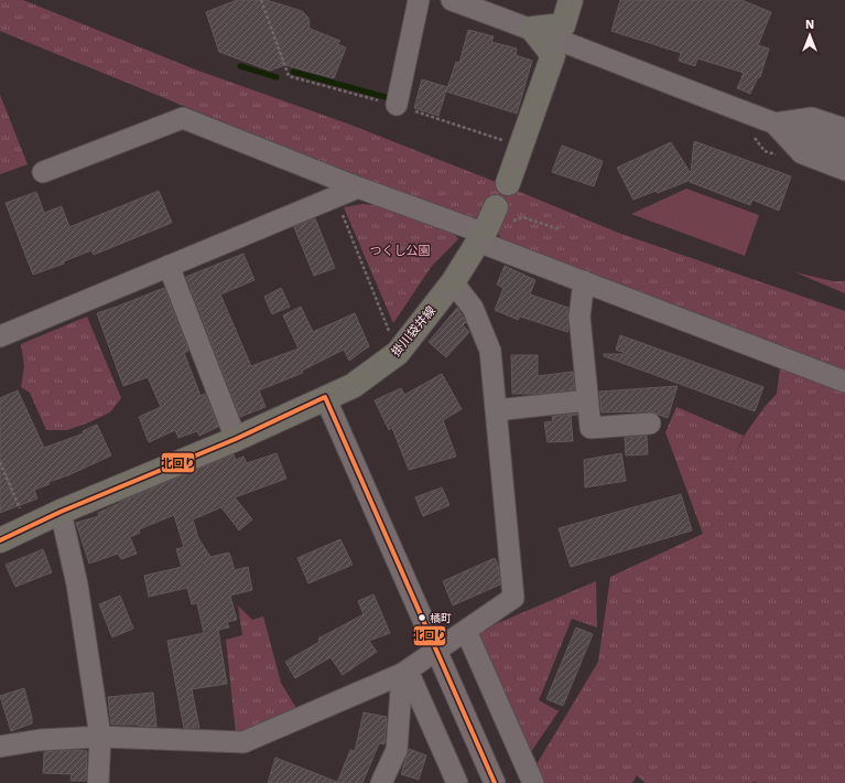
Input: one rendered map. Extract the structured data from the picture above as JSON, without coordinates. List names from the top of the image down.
{
  "streets": {
    "main road": ["掛川袋井線"]
  },
  "parks": ["つくし公園"],
  "places": ["橘町"],
  "lines": ["transit line 北回り"],
  "north": "top"
}
